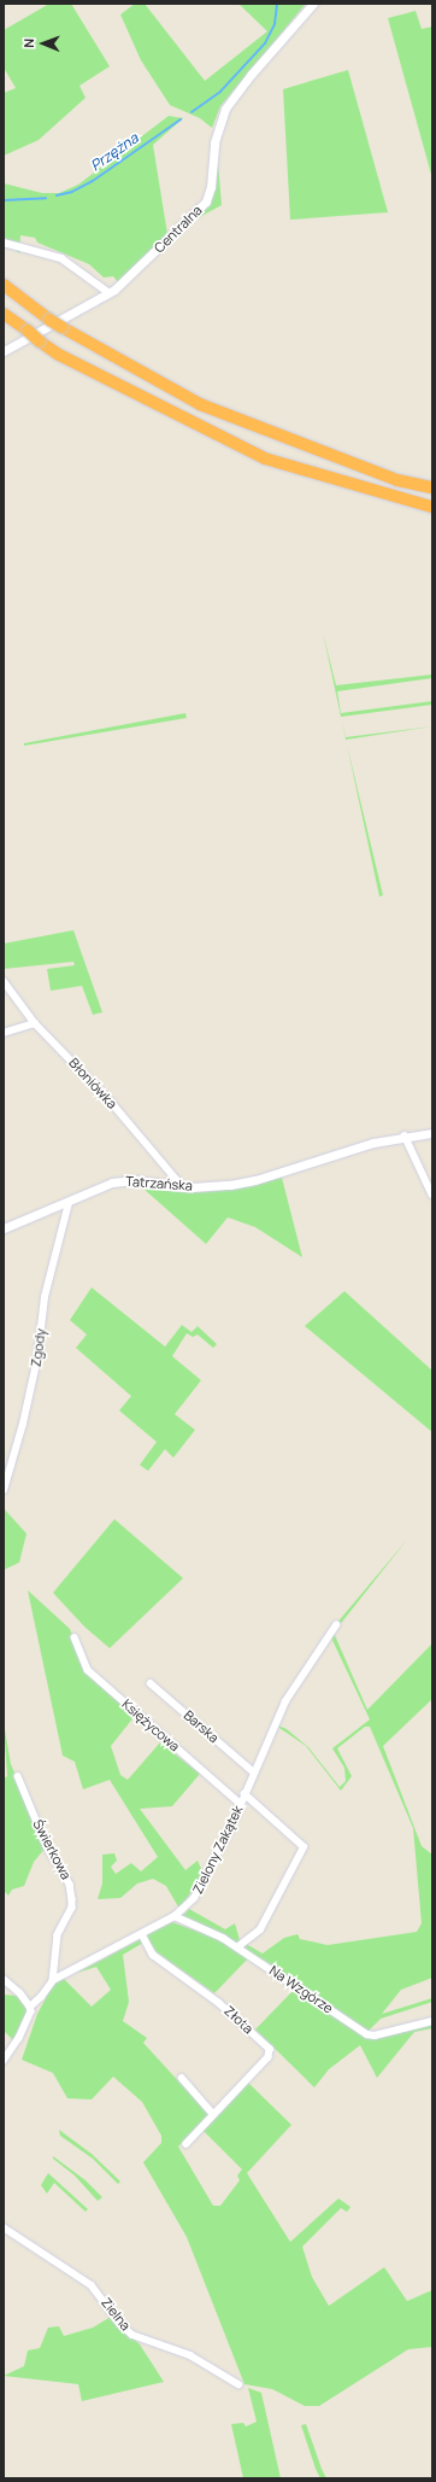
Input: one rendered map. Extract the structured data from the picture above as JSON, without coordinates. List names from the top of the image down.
{
  "streets": {
    "street": [
      "Centralna",
      "Błoniówka",
      "Tatrzańska",
      "Zgody",
      "Księżycowa",
      "Barska",
      "Świerkowa",
      "Zielony Zakątek",
      "Na Wzgórze",
      "Złota",
      "Zielna"
    ]
  },
  "crossings": [
    ["Błoniówka", "Tatrzańska"],
    ["Tatrzańska", "Zgody"],
    ["Księżycowa", "Zielony Zakątek"],
    ["Barska", "Zielony Zakątek"],
    ["Świerkowa", "Zielony Zakątek"],
    ["Zielony Zakątek", "Na Wzgórze"],
    ["Zielony Zakątek", "Złota"]
  ],
  "water": ["Przężna"],
  "north": "left"
}
